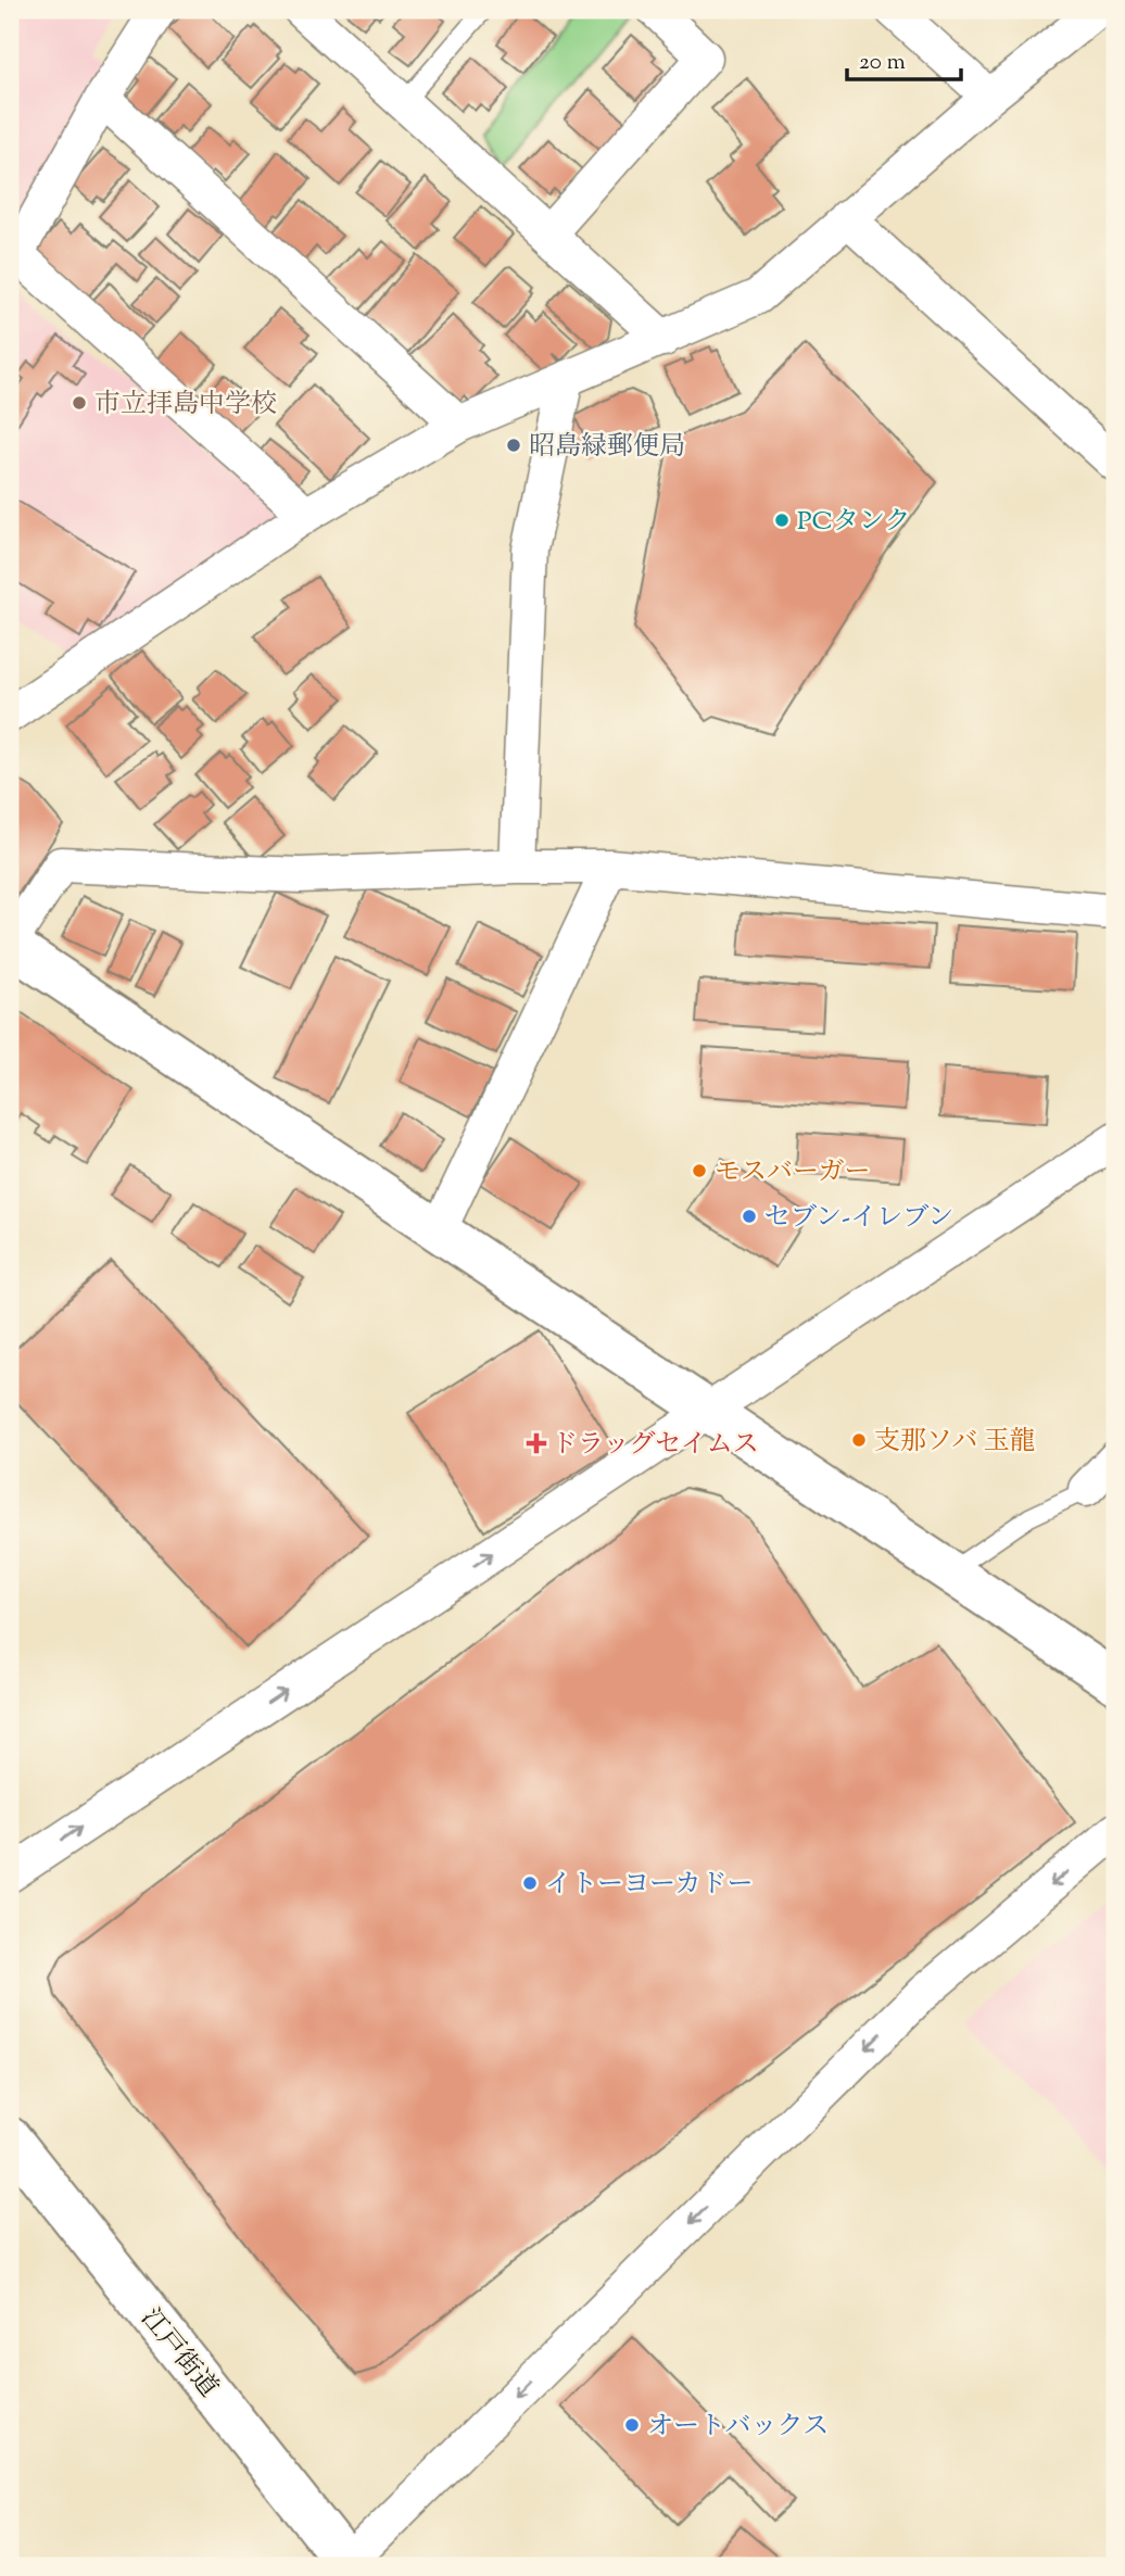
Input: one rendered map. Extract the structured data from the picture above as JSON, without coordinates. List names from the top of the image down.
{
  "streets": {
    "street": ["江戸街道"]
  },
  "places": {
    "other": [
      "市立拝島中学校",
      "昭島緑郵便局",
      "PCタンク",
      "モスバーガー",
      "セブン-イレブン",
      "支那ソバ 玉龍",
      "イトーヨーカドー",
      "オートバックス"
    ],
    "health": ["ドラッグセイムス"]
  },
  "scale_bar": "20 m"
}
